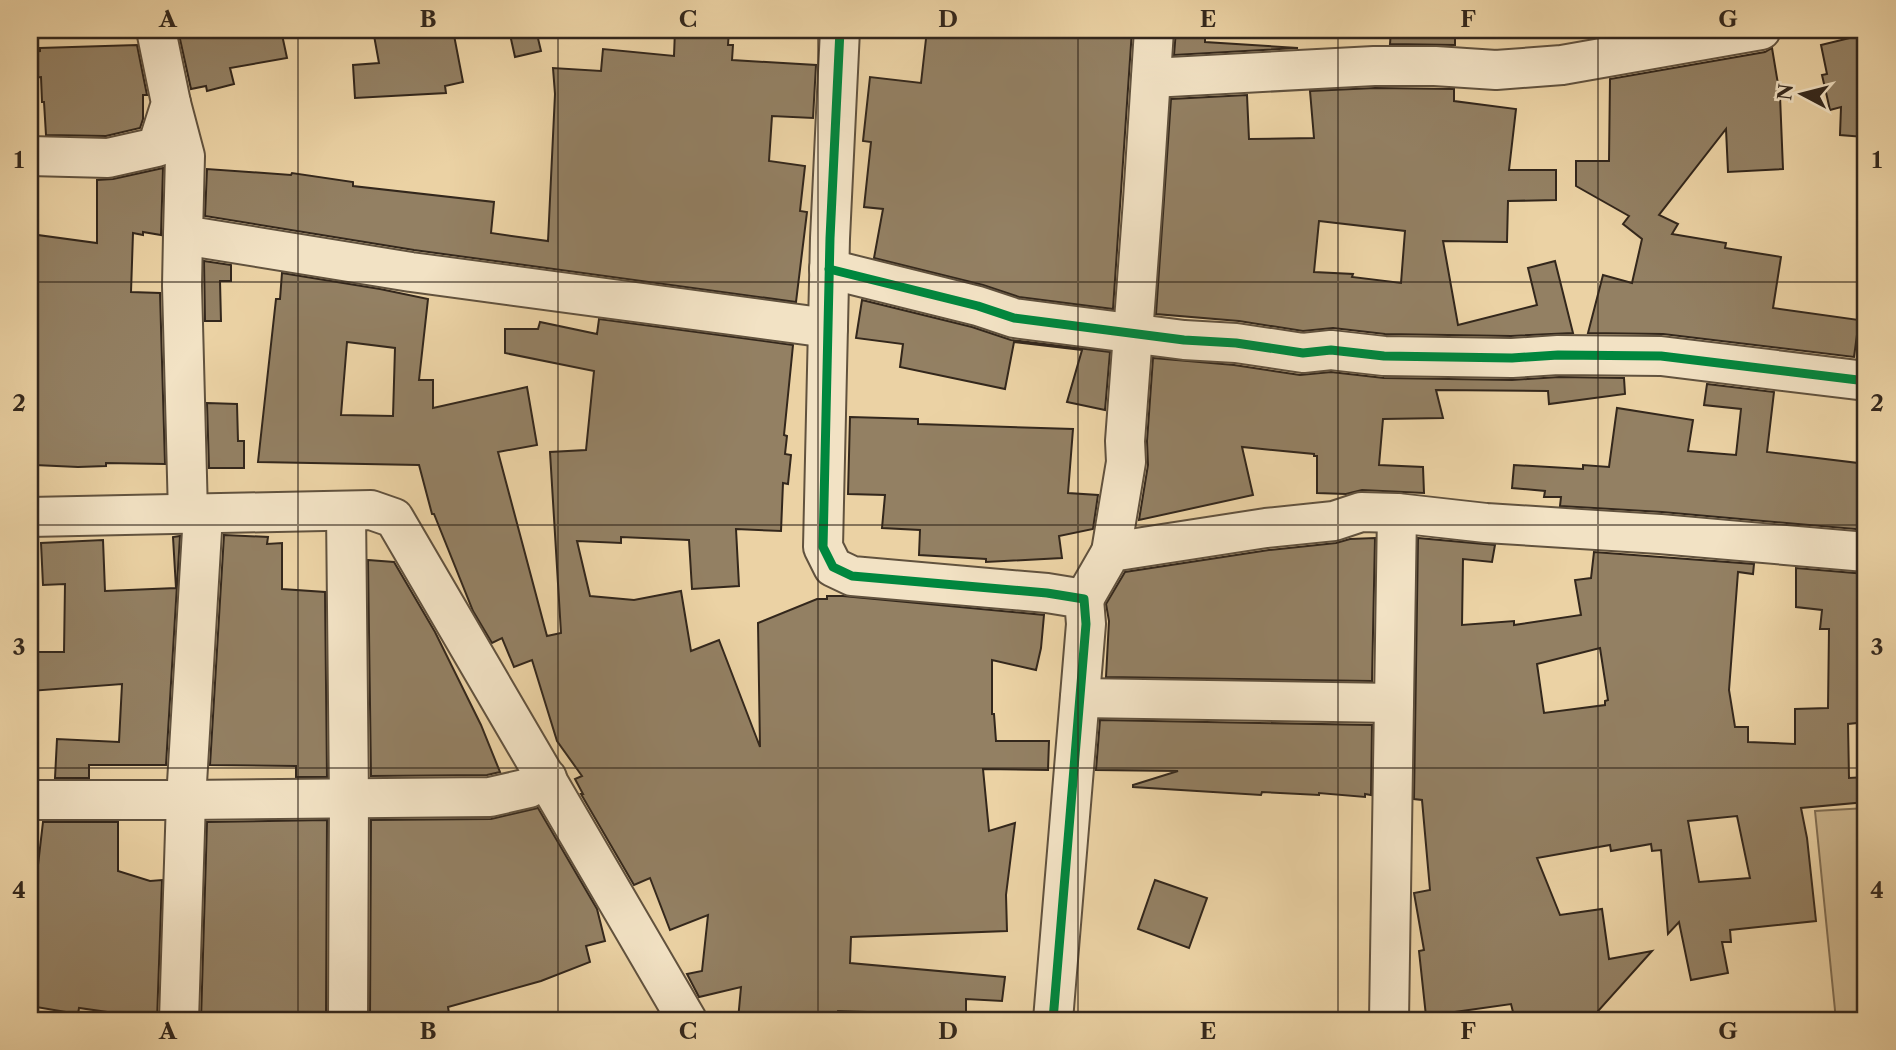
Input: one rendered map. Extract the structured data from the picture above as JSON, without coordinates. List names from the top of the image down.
{
  "north": "left",
  "grid": {
    "columns": [
      "A",
      "B",
      "C",
      "D",
      "E",
      "F",
      "G"
    ],
    "rows": [
      "1",
      "2",
      "3",
      "4"
    ]
  }
}
